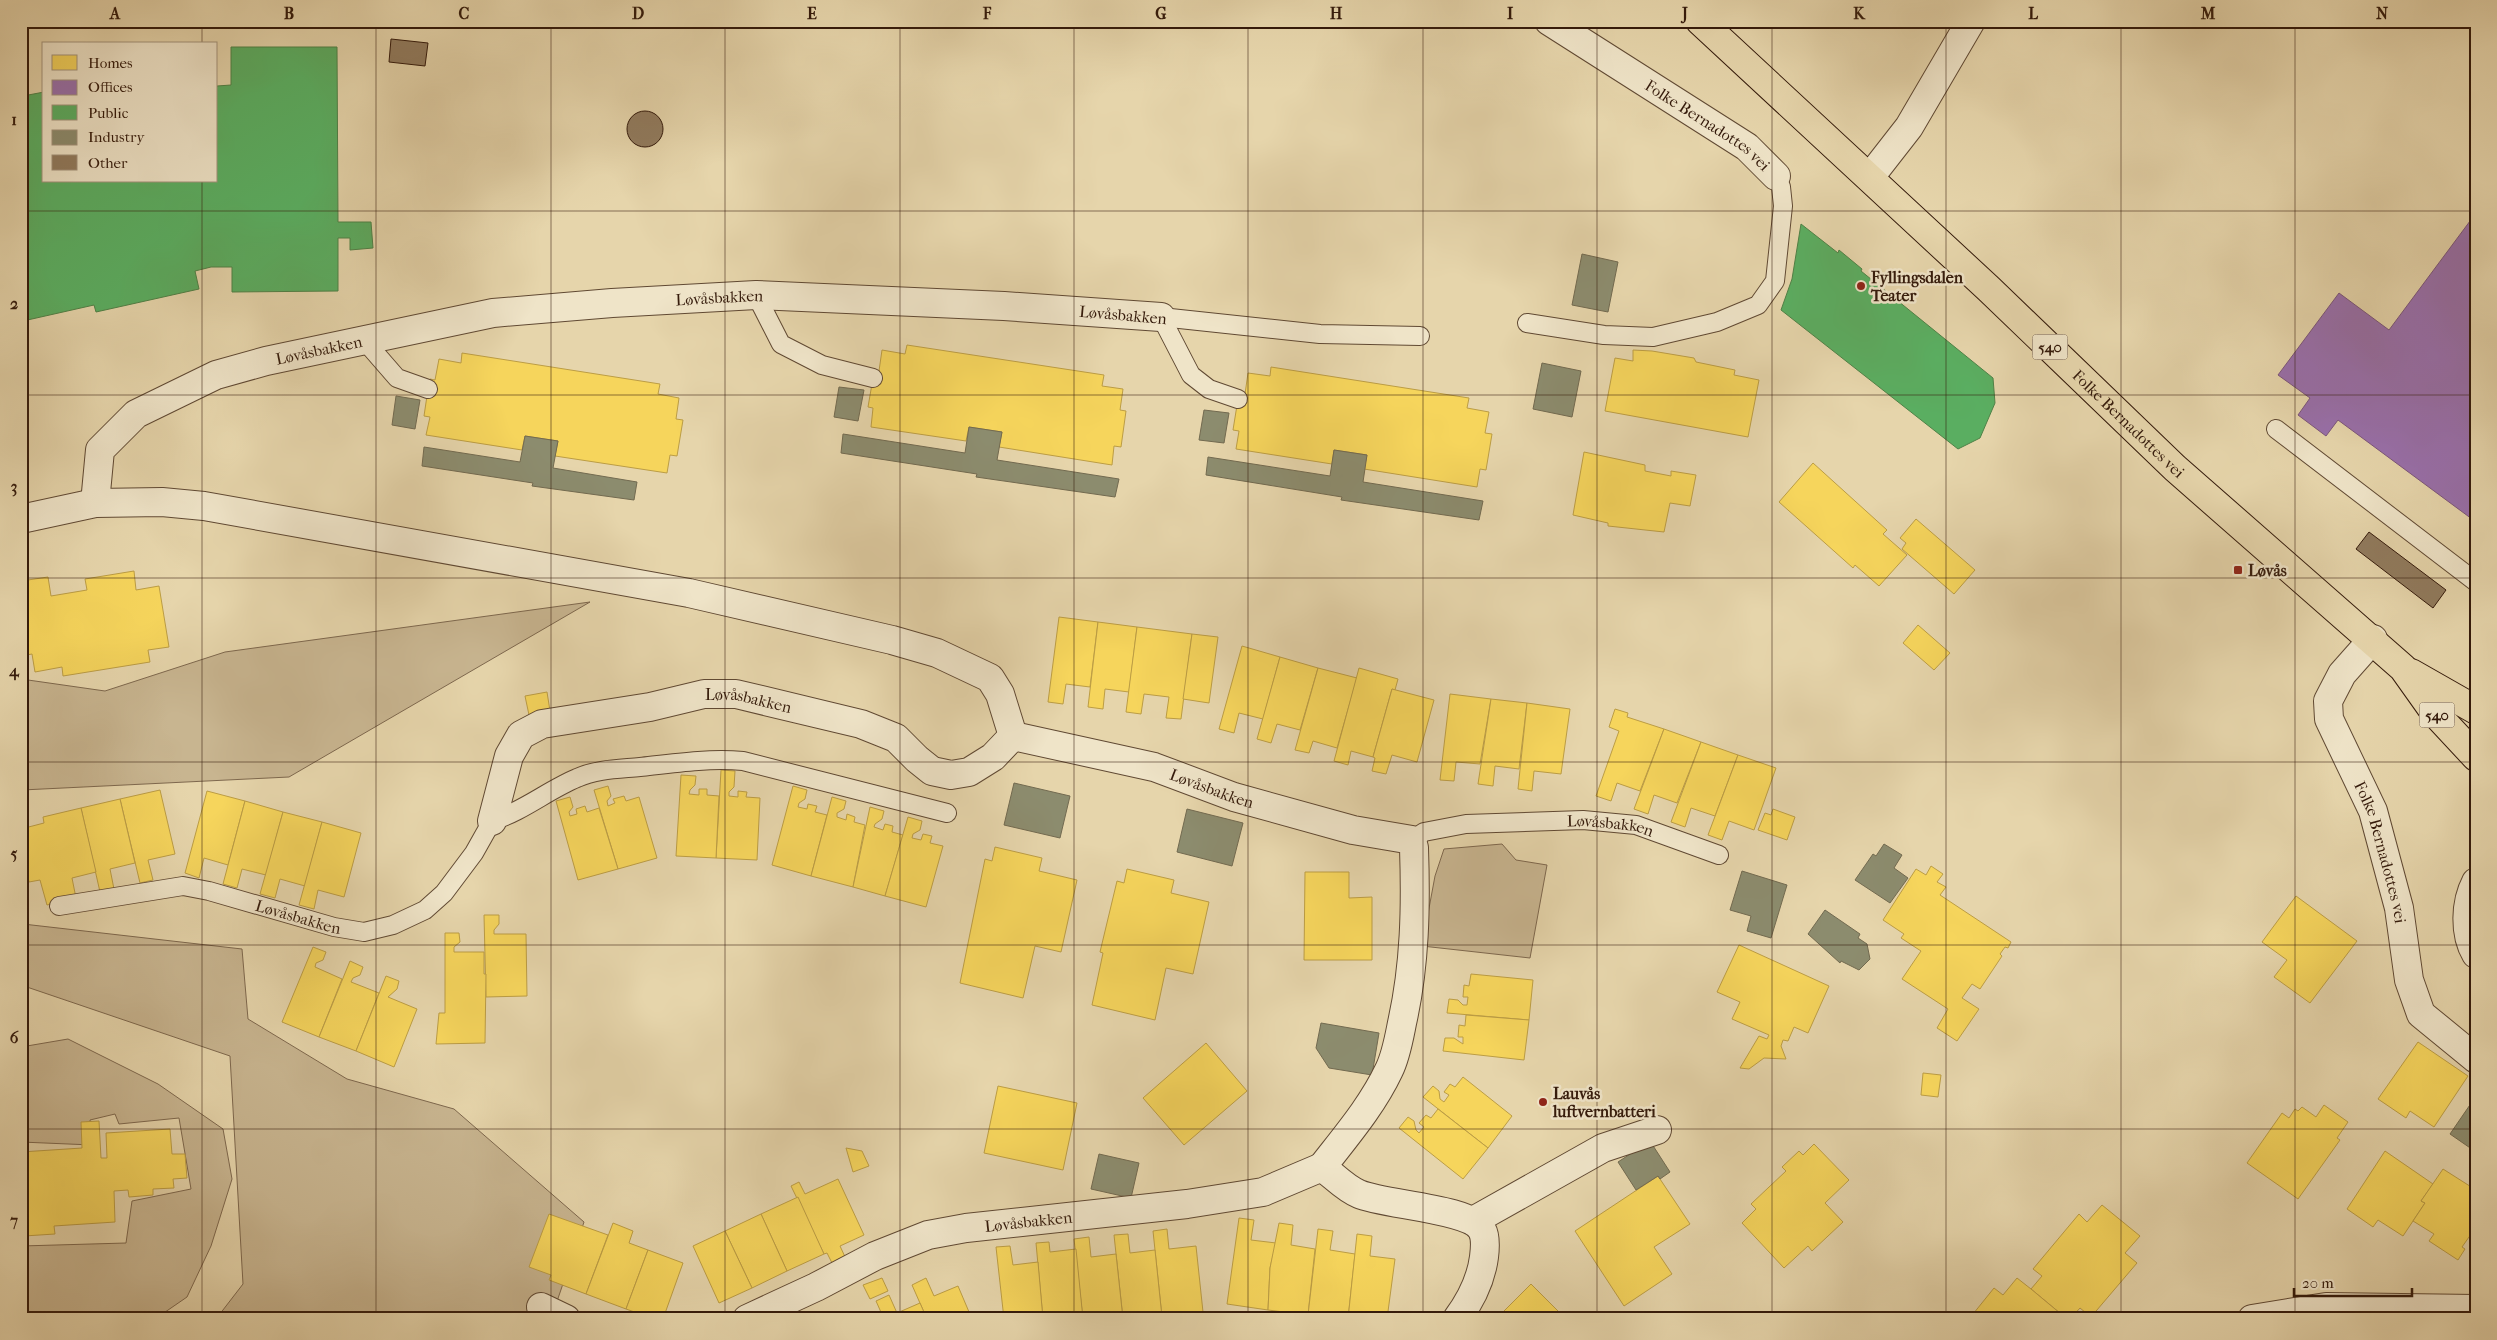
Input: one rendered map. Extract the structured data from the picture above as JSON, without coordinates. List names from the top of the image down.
{
  "streets": {
    "main road": ["Folke Bernadottes vei", "540"],
    "street": ["Løvåsbakken"]
  },
  "places": {
    "other": ["Fyllingsdalen Teater", "Lauvås luftvernbatteri"],
    "transit": ["Løvås"]
  },
  "legend": [
    "Homes",
    "Offices",
    "Public",
    "Industry",
    "Other"
  ],
  "scale_bar": "20 m",
  "grid": {
    "columns": [
      "A",
      "B",
      "C",
      "D",
      "E",
      "F",
      "G",
      "H",
      "I",
      "J",
      "K",
      "L",
      "M",
      "N"
    ],
    "rows": [
      "1",
      "2",
      "3",
      "4",
      "5",
      "6",
      "7"
    ]
  }
}
